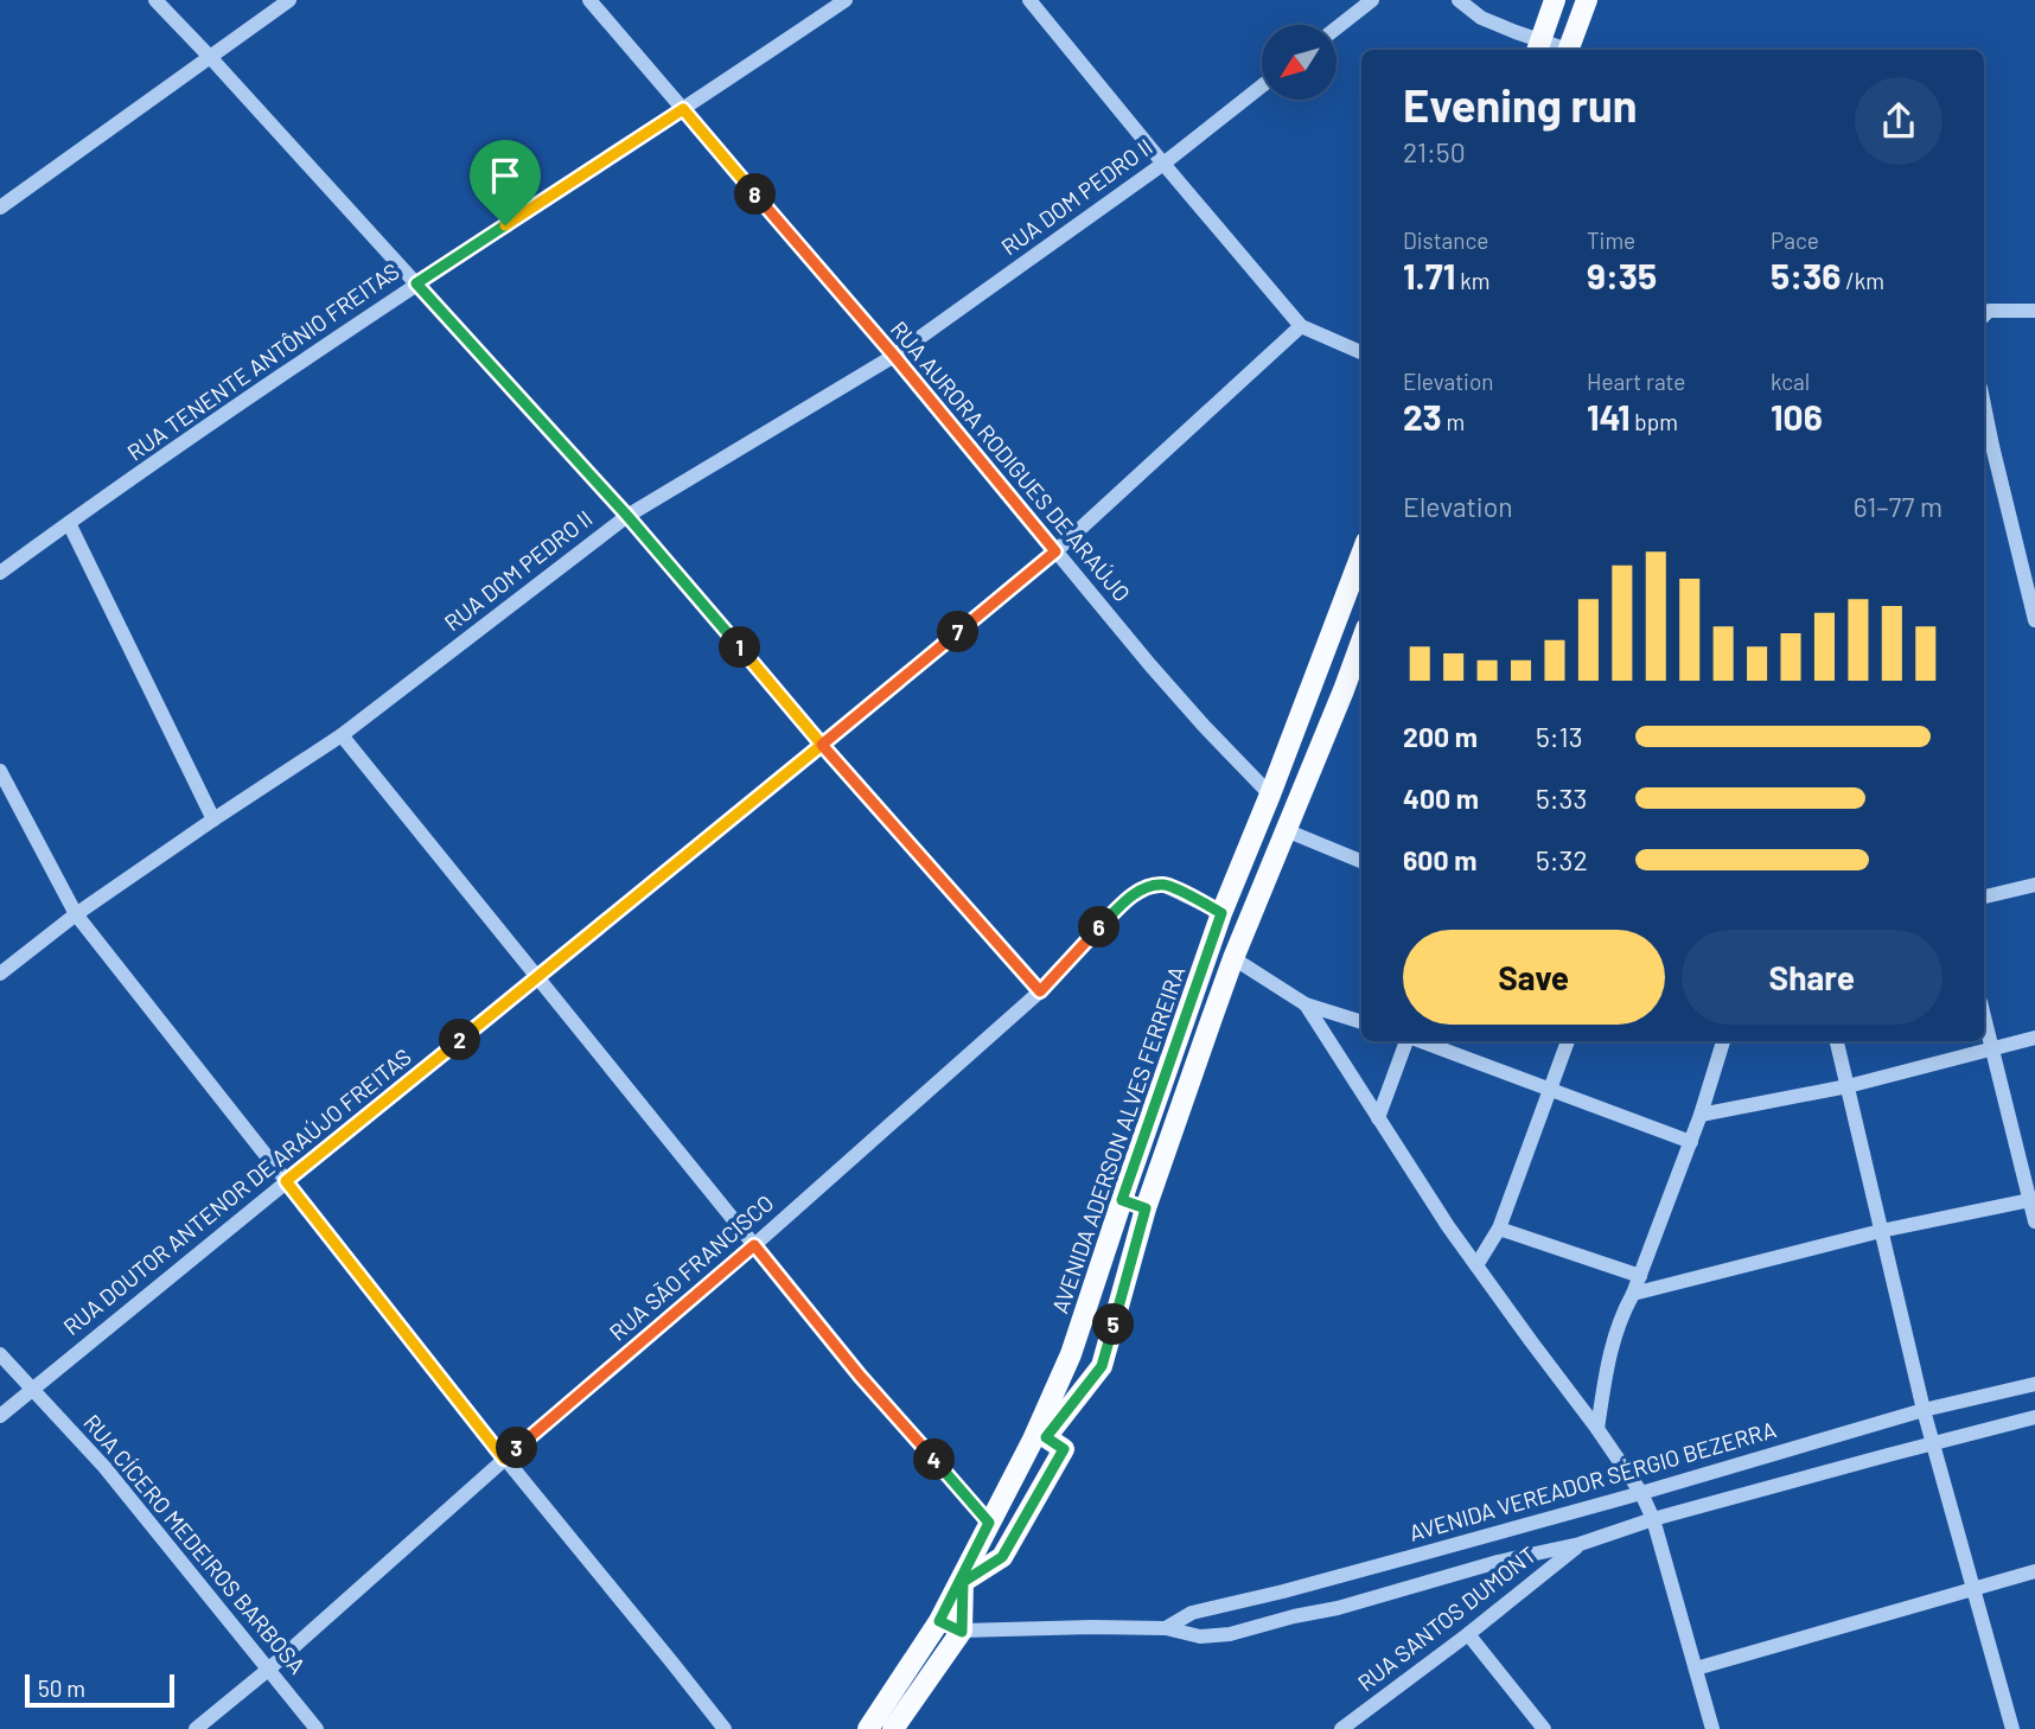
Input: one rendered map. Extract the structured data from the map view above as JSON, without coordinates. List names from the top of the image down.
{
  "streets": {
    "main road": ["AVENIDA ADERSON ALVES FERREIRA"],
    "street": [
      "RUA DOM PEDRO II",
      "RUA TENENTE ANTÔNIO FREITAS",
      "RUA AURORA RODIGUES DE ARAÚJO",
      "RUA DOUTOR ANTENOR DE ARAÚJO FREITAS",
      "RUA SÃO FRANCISCO",
      "AVENIDA VEREADOR SÉRGIO BEZERRA",
      "RUA CÍCERO MEDEIROS BARBOSA",
      "RUA SANTOS DUMONT"
    ]
  },
  "crossings": [
    ["RUA DOM PEDRO II", "RUA AURORA RODIGUES DE ARAÚJO"],
    ["RUA TENENTE ANTÔNIO FREITAS", "RUA AURORA RODIGUES DE ARAÚJO"],
    ["RUA AURORA RODIGUES DE ARAÚJO", "AVENIDA ADERSON ALVES FERREIRA"],
    ["RUA AURORA RODIGUES DE ARAÚJO", "RUA DOUTOR ANTENOR DE ARAÚJO FREITAS"],
    ["AVENIDA ADERSON ALVES FERREIRA", "RUA SÃO FRANCISCO"],
    ["AVENIDA ADERSON ALVES FERREIRA", "AVENIDA VEREADOR SÉRGIO BEZERRA"],
    ["RUA DOUTOR ANTENOR DE ARAÚJO FREITAS", "RUA CÍCERO MEDEIROS BARBOSA"],
    ["RUA SÃO FRANCISCO", "RUA CÍCERO MEDEIROS BARBOSA"],
    ["AVENIDA VEREADOR SÉRGIO BEZERRA", "RUA SANTOS DUMONT"]
  ],
  "scale_bar": "50 m",
  "north": "bottom left",
  "page": {
    "heading": ["Evening run", "21:50"],
    "pins": [
      "8",
      "7",
      "1",
      "6",
      "2",
      "5",
      "3",
      "4"
    ],
    "stats": [
      ["Distance", "1.71 km"],
      ["Time", "9:35"],
      ["Pace", "5:36 /km"],
      ["Elevation", "23 m"],
      ["Heart rate", "141 bpm"],
      ["kcal", "106"]
    ],
    "chart": ["Elevation", "61–77 m"],
    "list": [
      {
        "name": "200 m",
        "note": "5:13"
      },
      {
        "name": "400 m",
        "note": "5:33"
      },
      {
        "name": "600 m",
        "note": "5:32"
      }
    ],
    "buttons": ["Save", "Share"],
    "scale": "50 m"
  }
}
